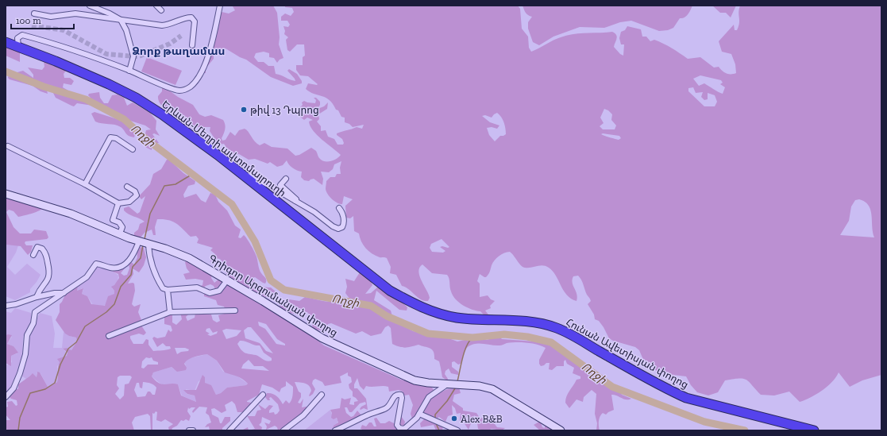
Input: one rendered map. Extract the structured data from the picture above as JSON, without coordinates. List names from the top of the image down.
{
  "streets": {
    "highway": ["Երևան-Մեղրի ավտոմայրուղի", "Հունան Ավետիսյան փողոց"],
    "street": ["Գրիգոր Արզումանյան փողոց"]
  },
  "crossings": [
    ["Երևան-Մեղրի ավտոմայրուղի", "Հունան Ավետիսյան փողոց"]
  ],
  "districts": ["Ձորք թաղամաս"],
  "water": ["Ողջի"],
  "places": ["թիվ 13 Դպրոց", "Alex B&B"],
  "scale_bar": "100 m"
}
